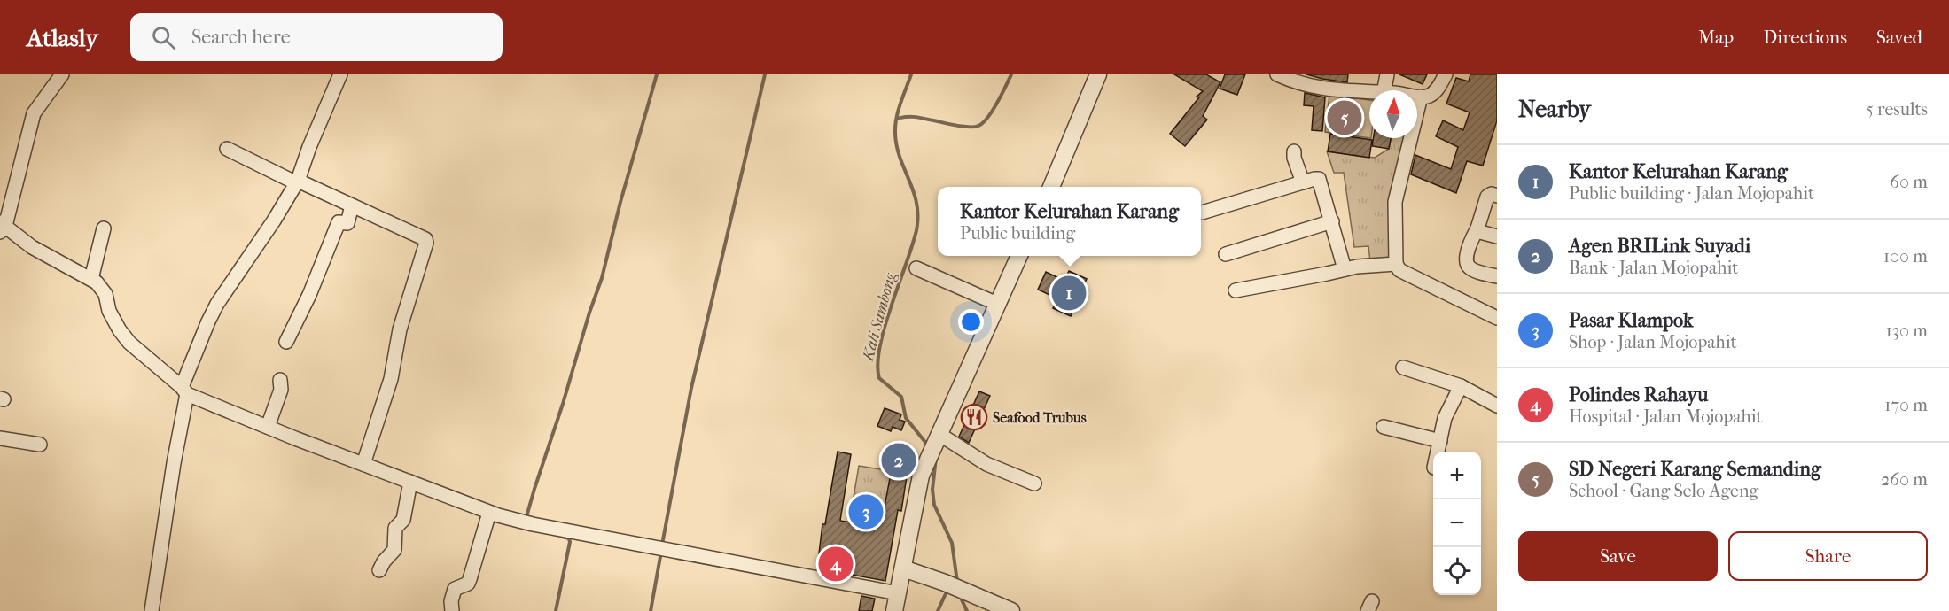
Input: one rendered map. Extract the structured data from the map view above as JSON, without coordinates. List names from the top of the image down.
{
  "water": ["Kali Sambong"],
  "places": {
    "restaurant": ["Seafood Trubus"]
  },
  "north": "top",
  "page": {
    "header": "Atlasly",
    "search": "Search here",
    "nav": ["Map", "Directions", "Saved"],
    "heading": ["Nearby", "5 results"],
    "pins": [
      "5",
      "1",
      "2",
      "3",
      "4"
    ],
    "list": [
      {
        "mark": "1",
        "name": "Kantor Kelurahan Karang",
        "note": "Public building · Jalan Mojopahit",
        "value": "60 m"
      },
      {
        "mark": "2",
        "name": "Agen BRILink Suyadi",
        "note": "Bank · Jalan Mojopahit",
        "value": "100 m"
      },
      {
        "mark": "3",
        "name": "Pasar Klampok",
        "note": "Shop · Jalan Mojopahit",
        "value": "130 m"
      },
      {
        "mark": "4",
        "name": "Polindes Rahayu",
        "note": "Hospital · Jalan Mojopahit",
        "value": "170 m"
      },
      {
        "mark": "5",
        "name": "SD Negeri Karang Semanding",
        "note": "School · Gang Selo Ageng",
        "value": "260 m"
      }
    ],
    "popup": ["Kantor Kelurahan Karang", "Public building"],
    "map_buttons": ["+", "−"],
    "buttons": ["Save", "Share"]
  }
}
